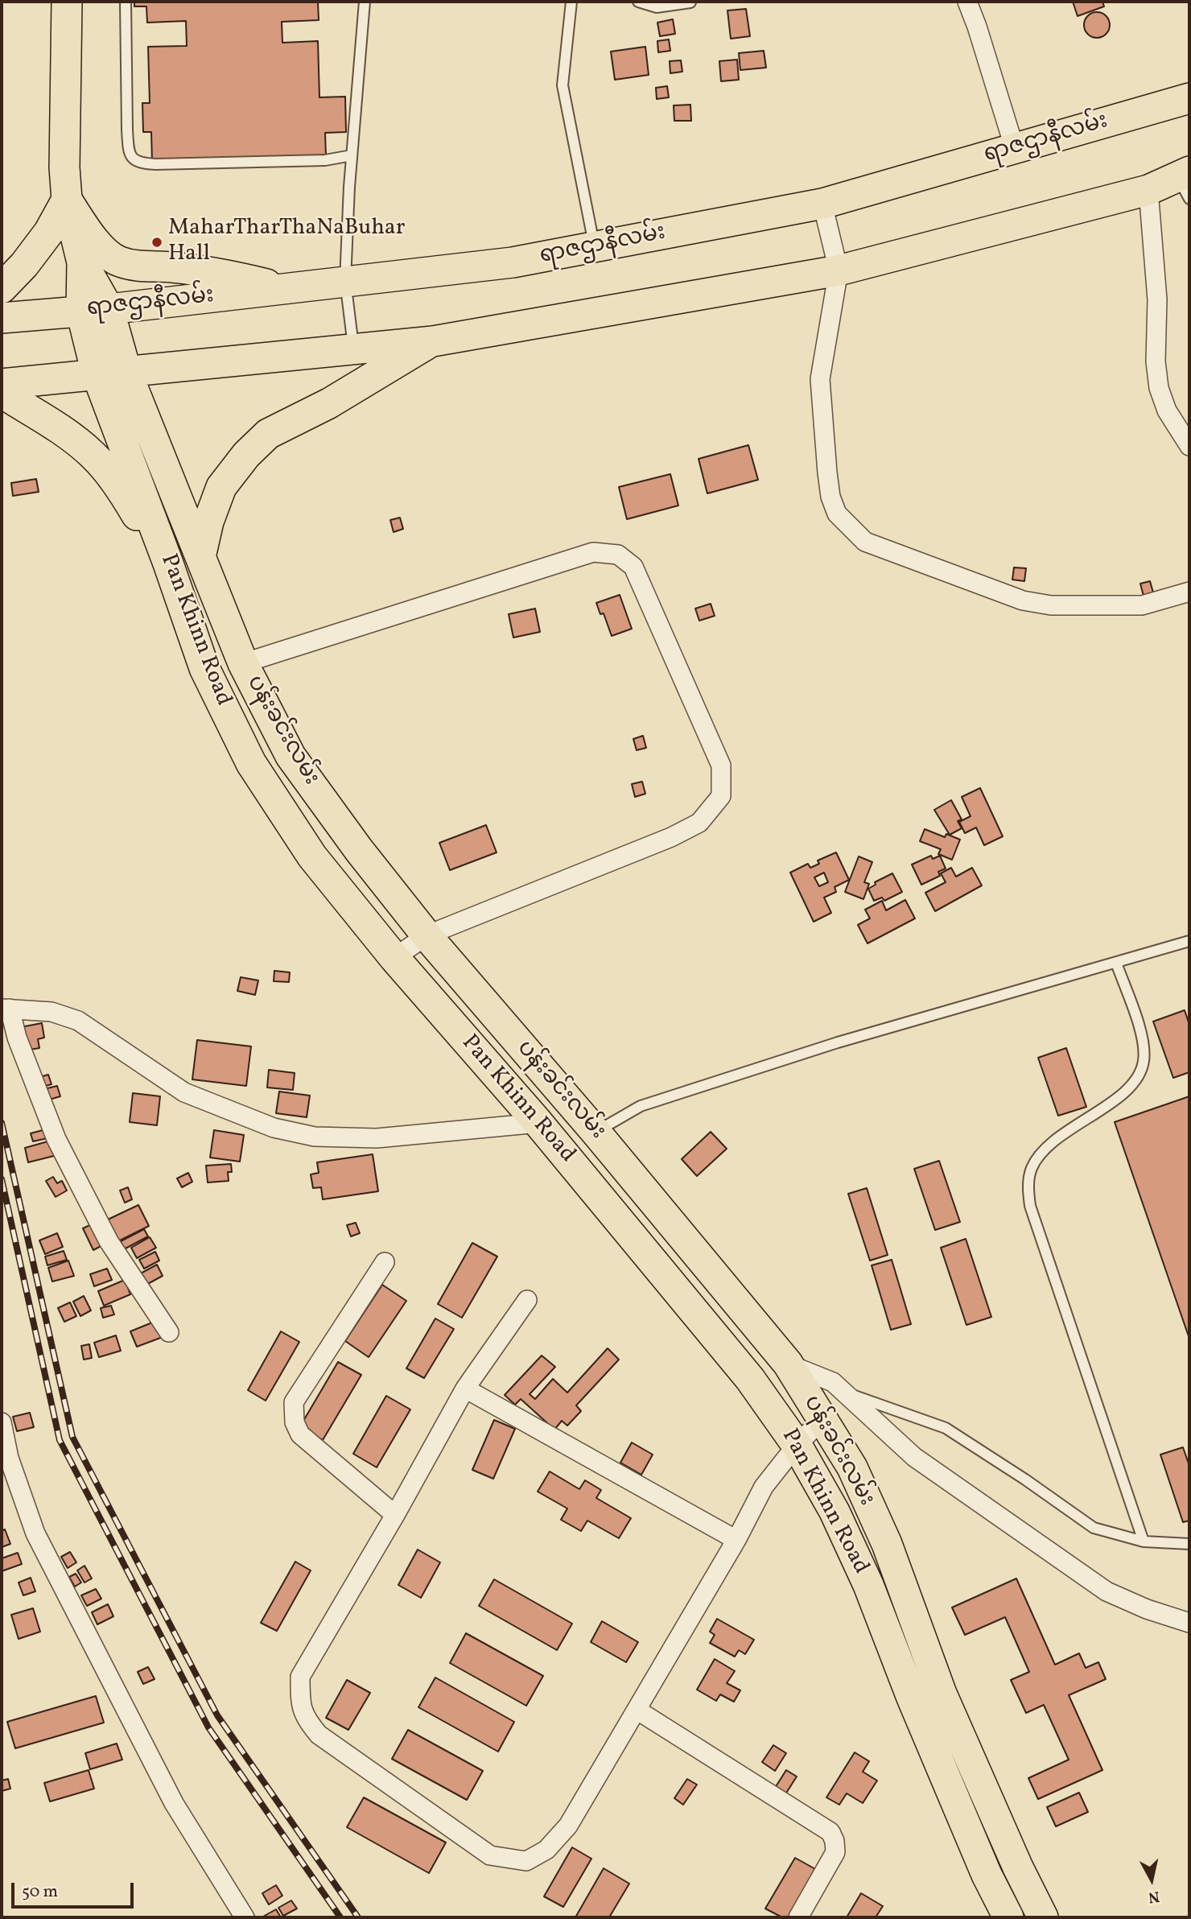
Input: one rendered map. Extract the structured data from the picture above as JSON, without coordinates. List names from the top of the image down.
{
  "streets": {
    "main road": ["ရာဇဌာနီလမ်း", "Pan Khinn Road", "ပန်းခင်းလမ်း"]
  },
  "crossings": [
    ["ရာဇဌာနီလမ်း", "Pan Khinn Road"],
    ["ရာဇဌာနီလမ်း", "ပန်းခင်းလမ်း"],
    ["Pan Khinn Road", "ပန်းခင်းလမ်း"]
  ],
  "places": ["MaharTharThaNaBuhar Hall"],
  "scale_bar": "50 m",
  "north": "bottom"
}
